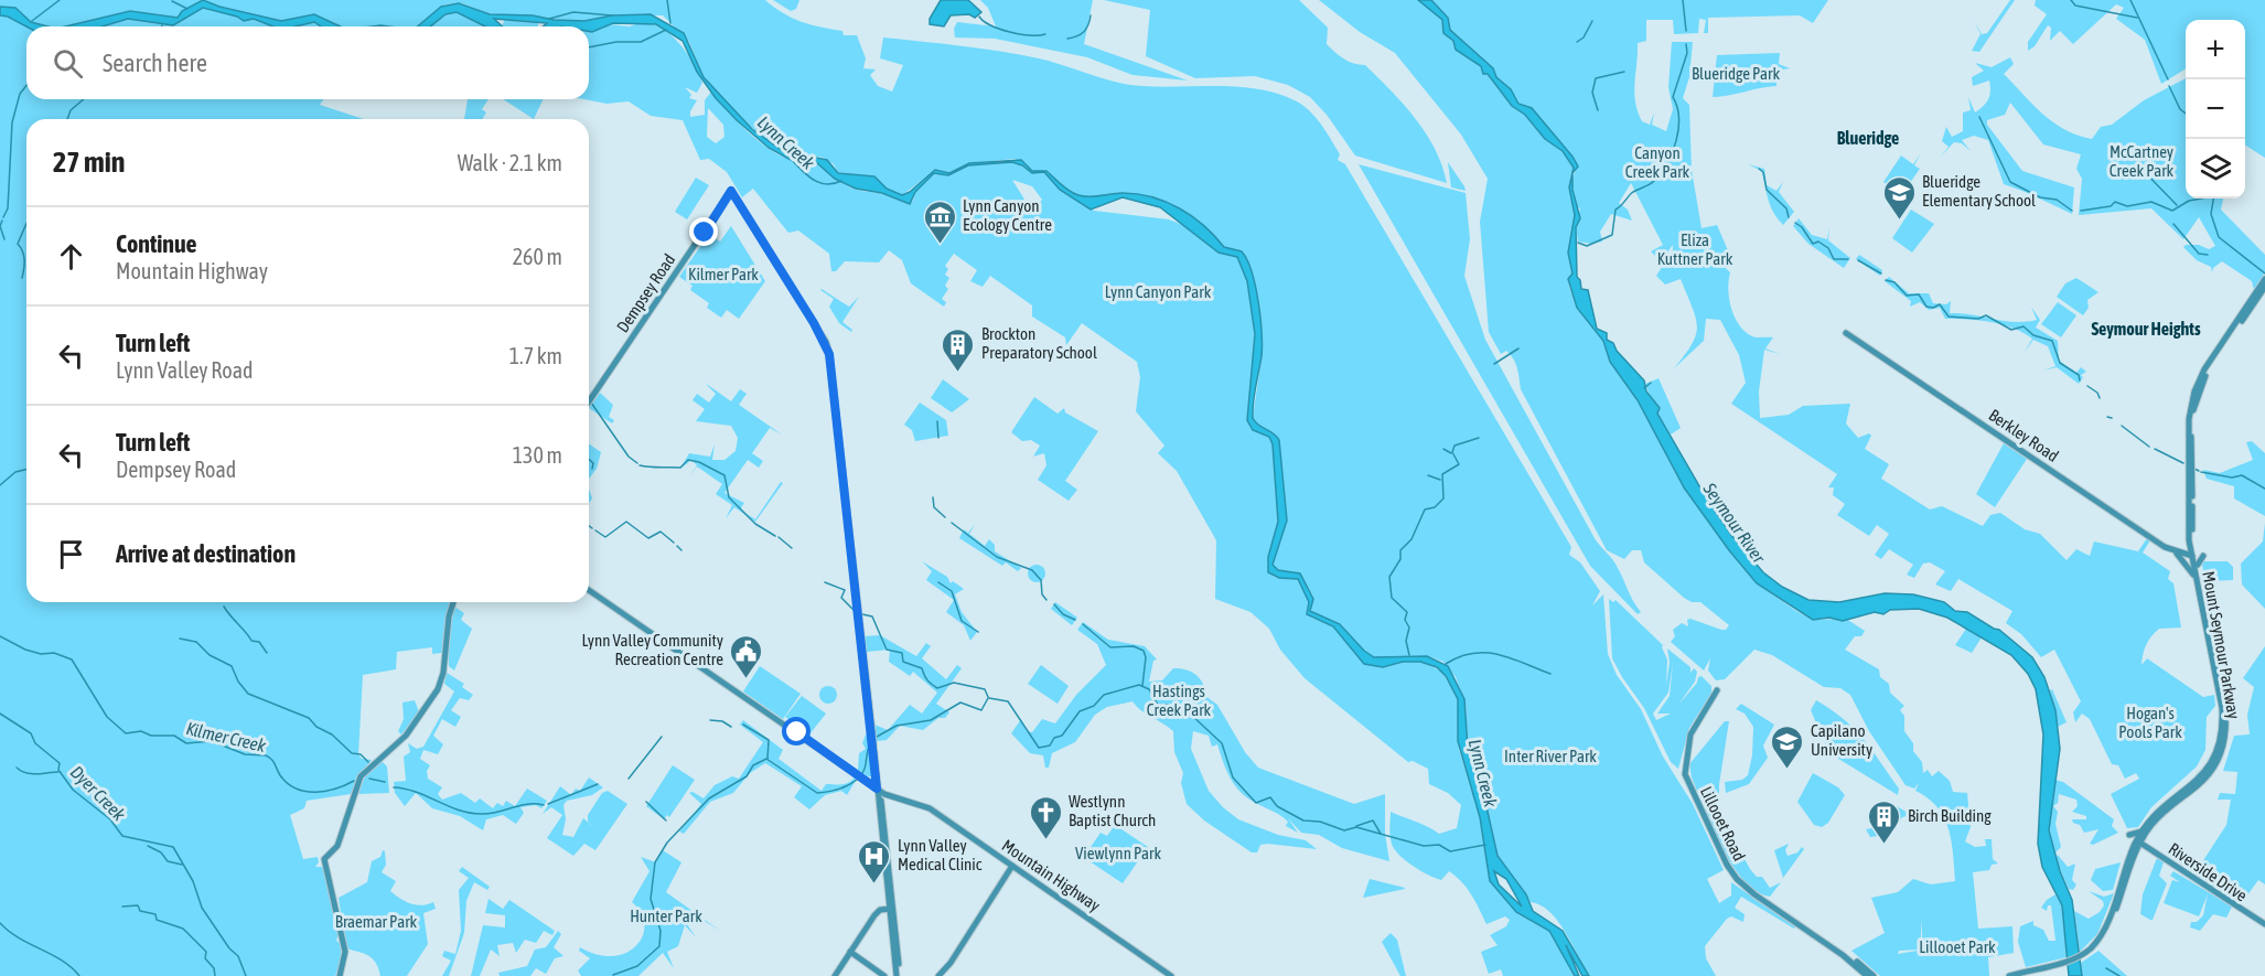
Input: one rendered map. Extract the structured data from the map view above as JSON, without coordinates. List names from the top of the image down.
{
  "streets": {
    "street": [
      "Dempsey Road",
      "Berkley Road",
      "Mount Seymour Parkway",
      "Lillooet Road",
      "Riverside Drive",
      "Mountain Highway"
    ]
  },
  "crossings": [
    ["Dempsey Road", "Mountain Highway"],
    ["Berkley Road", "Mount Seymour Parkway"]
  ],
  "districts": ["Blueridge", "Seymour Heights"],
  "water": [
    "Lynn Creek",
    "Seymour River",
    "Kilmer Creek",
    "Dyer Creek"
  ],
  "parks": [
    "Blueridge Park",
    "McCartney Creek Park",
    "Canyon Creek Park",
    "Eliza Kuttner Park",
    "Kilmer Park",
    "Lynn Canyon Park",
    "Hastings Creek Park",
    "Hogan's Pools Park",
    "Inter River Park",
    "Viewlynn Park",
    "Hunter Park",
    "Braemar Park",
    "Lillooet Park"
  ],
  "places": {
    "school or university": ["Blueridge Elementary School", "Capilano University"],
    "museum": ["Lynn Canyon Ecology Centre"],
    "building": ["Brockton Preparatory School", "Birch Building"],
    "public building": ["Lynn Valley Community Recreation Centre"],
    "church": ["Westlynn Baptist Church"],
    "hospital": ["Lynn Valley Medical Clinic"]
  },
  "page": {
    "map_buttons": ["+", "−"],
    "search": "Search here",
    "heading": ["27 min", "Walk · 2.1 km"],
    "list": [
      ["Continue", "Mountain Highway", "260 m"],
      ["Turn left", "Lynn Valley Road", "1.7 km"],
      ["Turn left", "Dempsey Road", "130 m"],
      "Arrive at destination"
    ]
  }
}
